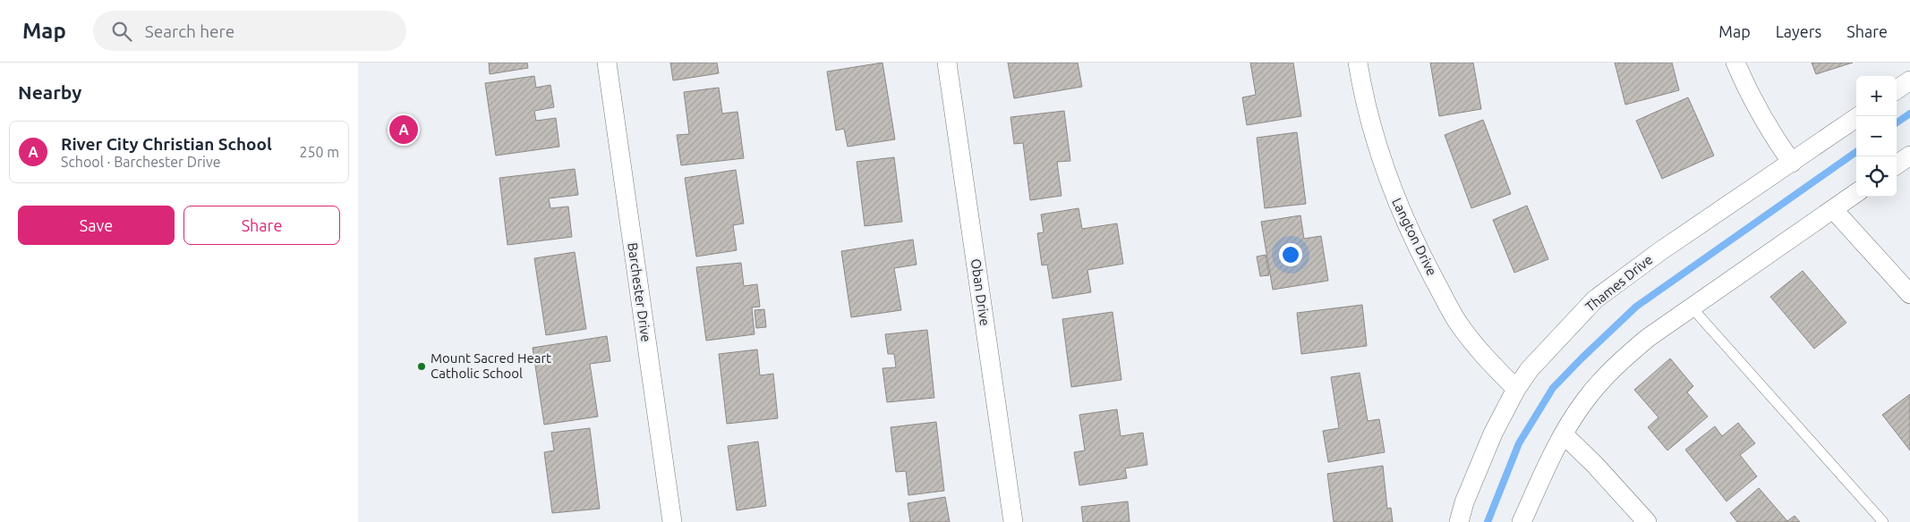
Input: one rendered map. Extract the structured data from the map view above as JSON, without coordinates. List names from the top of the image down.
{
  "streets": {
    "street": [
      "Langton Drive",
      "Thames Drive",
      "Barchester Drive",
      "Oban Drive"
    ]
  },
  "crossings": [
    ["Langton Drive", "Thames Drive"]
  ],
  "places": ["Mount Sacred Heart Catholic School"],
  "page": {
    "header": "Map",
    "search": "Search here",
    "nav": ["Map", "Layers", "Share"],
    "heading": "Nearby",
    "map_buttons": ["+", "−"],
    "pins": "A",
    "list": [
      {
        "mark": "A",
        "name": "River City Christian School",
        "note": "School · Barchester Drive",
        "value": "250 m"
      }
    ],
    "buttons": ["Save", "Share"]
  }
}
